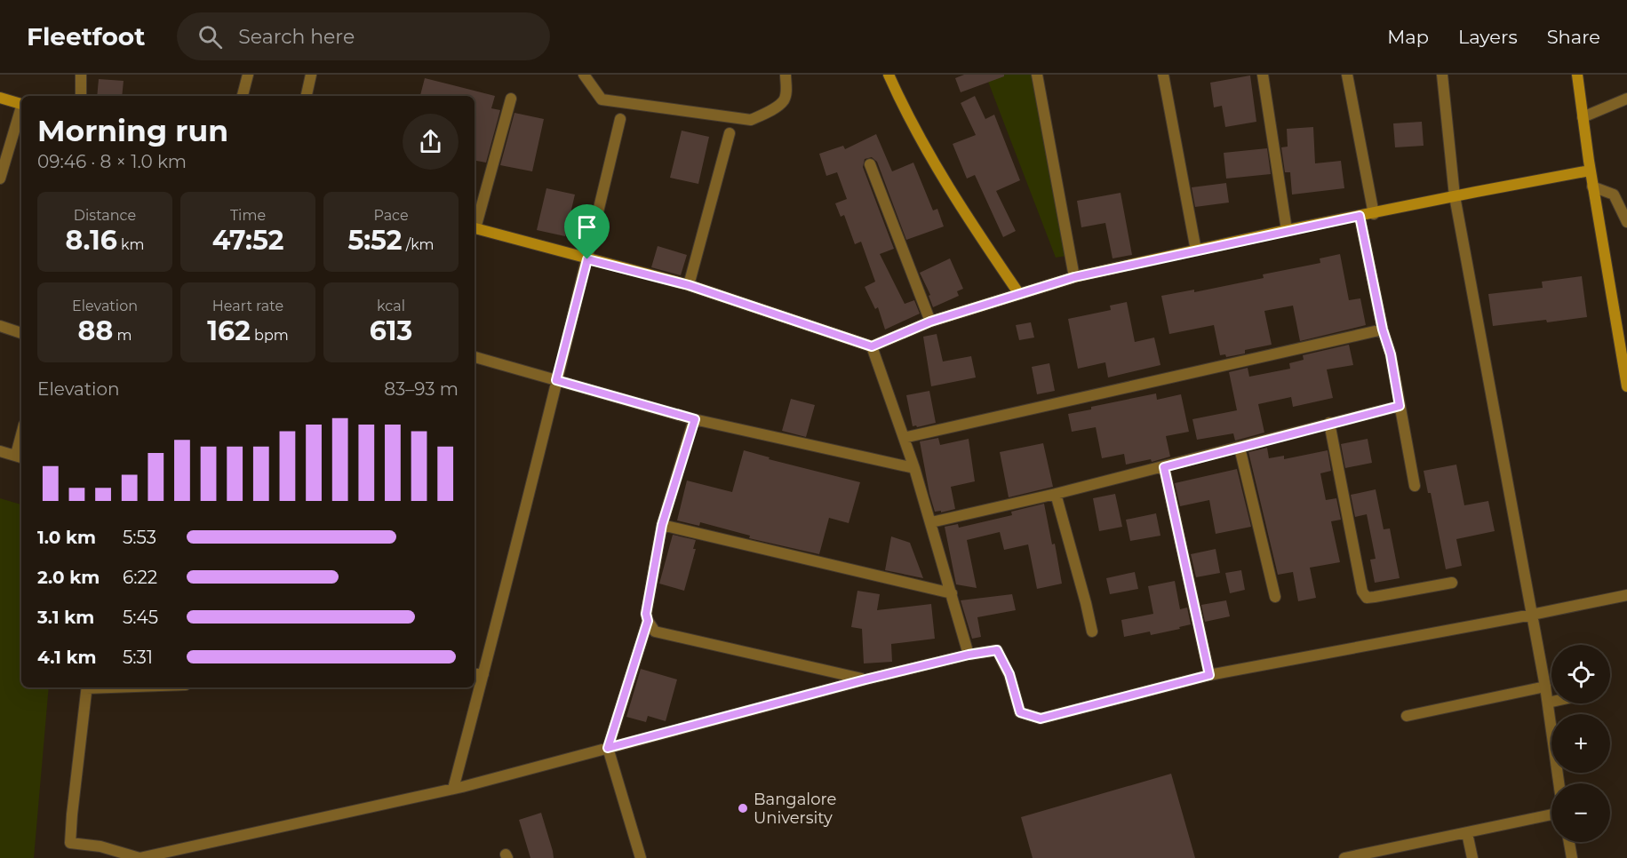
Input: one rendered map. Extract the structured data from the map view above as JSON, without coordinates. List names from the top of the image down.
{
  "places": ["Bangalore University"],
  "page": {
    "header": "Fleetfoot",
    "search": "Search here",
    "nav": ["Map", "Layers", "Share"],
    "heading": ["Morning run", "09:46 · 8 × 1.0 km"],
    "stats": [
      ["Distance", "8.16 km"],
      ["Time", "47:52"],
      ["Pace", "5:52 /km"],
      ["Elevation", "88 m"],
      ["Heart rate", "162 bpm"],
      ["kcal", "613"]
    ],
    "chart": ["Elevation", "83–93 m"],
    "list": [
      {
        "name": "1.0 km",
        "note": "5:53"
      },
      {
        "name": "2.0 km",
        "note": "6:22"
      },
      {
        "name": "3.1 km",
        "note": "5:45"
      },
      {
        "name": "4.1 km",
        "note": "5:31"
      }
    ],
    "map_buttons": ["+", "−"]
  }
}
